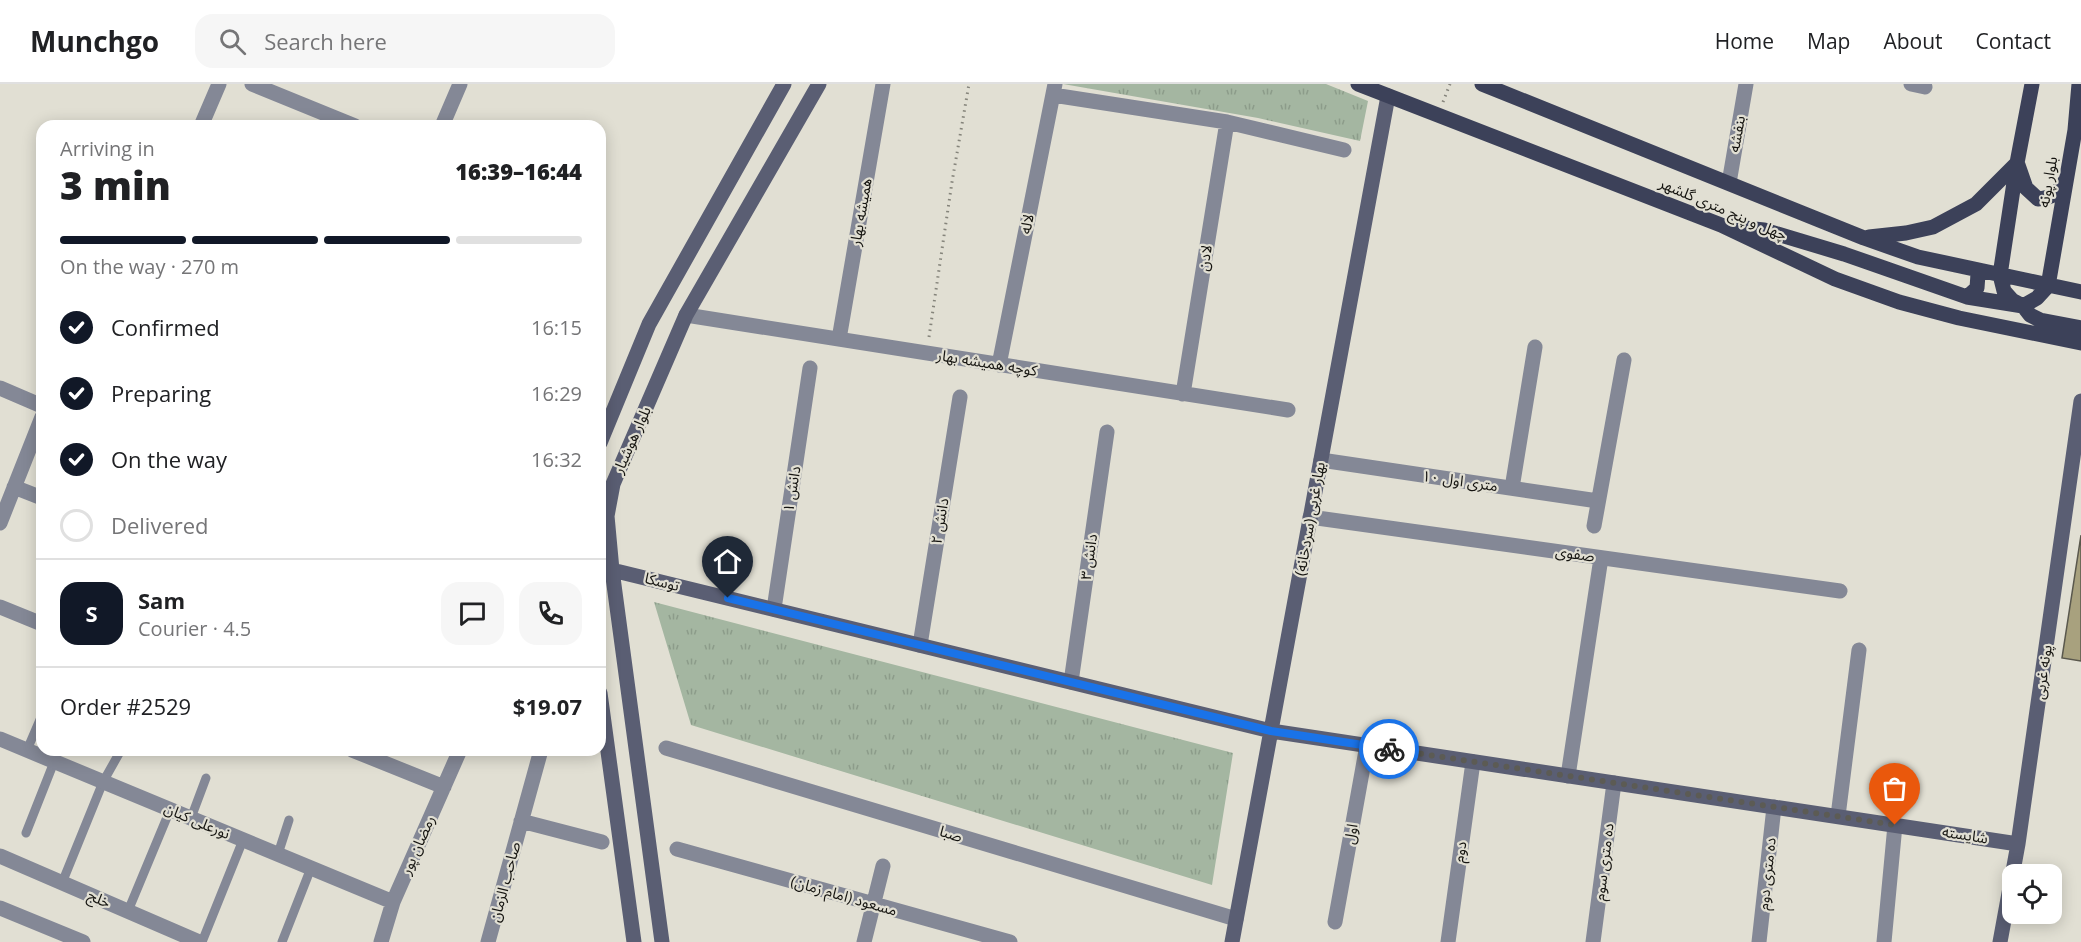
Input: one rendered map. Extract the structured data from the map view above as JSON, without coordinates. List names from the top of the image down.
{
  "streets": {
    "main road": ["بلوار پونه", "چهل و پنج متری گلشهر"],
    "street": [
      "بنفشه",
      "همیشه بهار",
      "لاله",
      "لادن",
      "کوچه همیشه بهار",
      "بلوار هوشیار",
      "۱۰ متری اول",
      "دانش ۱",
      "بهار غربی (سردخانه)",
      "دانش ۲",
      "صفوی",
      "دانش ۳",
      "توسکا",
      "پونه غربی",
      "نورعلی کیان",
      "صبا",
      "اول",
      "شایسته",
      "رمضان پور",
      "دوم",
      "ده متری سوم",
      "ده متری دوم",
      "صاحب الزمان",
      "مسعود (امام زمان)",
      "خلج"
    ]
  },
  "crossings": [
    ["بنفشه", "چهل و پنج متری گلشهر"],
    ["بلوار پونه", "چهل و پنج متری گلشهر"],
    ["چهل و پنج متری گلشهر", "بهار غربی (سردخانه)"],
    ["همیشه بهار", "کوچه همیشه بهار"],
    ["لاله", "کوچه همیشه بهار"],
    ["لادن", "کوچه همیشه بهار"],
    ["کوچه همیشه بهار", "بلوار هوشیار"],
    ["بلوار هوشیار", "توسکا"],
    ["۱۰ متری اول", "بهار غربی (سردخانه)"],
    ["دانش ۱", "توسکا"],
    ["بهار غربی (سردخانه)", "صفوی"],
    ["بهار غربی (سردخانه)", "توسکا"],
    ["بهار غربی (سردخانه)", "صبا"],
    ["بهار غربی (سردخانه)", "شایسته"],
    ["دانش ۲", "توسکا"],
    ["دانش ۳", "توسکا"],
    ["توسکا", "شایسته"],
    ["پونه غربی", "شایسته"],
    ["نورعلی کیان", "رمضان پور"],
    ["اول", "شایسته"],
    ["شایسته", "دوم"],
    ["شایسته", "ده متری سوم"],
    ["شایسته", "ده متری دوم"]
  ],
  "page": {
    "header": "Munchgo",
    "search": "Search here",
    "nav": [
      "Home",
      "Map",
      "About",
      "Contact"
    ],
    "heading": ["3 min", "Arriving in", "16:39–16:44"],
    "panel": [
      "Sam",
      "Courier · 4.5",
      "Order #2529",
      "$19.07"
    ],
    "bar": "On the way · 270 m",
    "list": [
      ["Confirmed", "16:15"],
      ["Preparing", "16:29"],
      ["On the way", "16:32"],
      "Delivered"
    ],
    "round": "S"
  }
}
